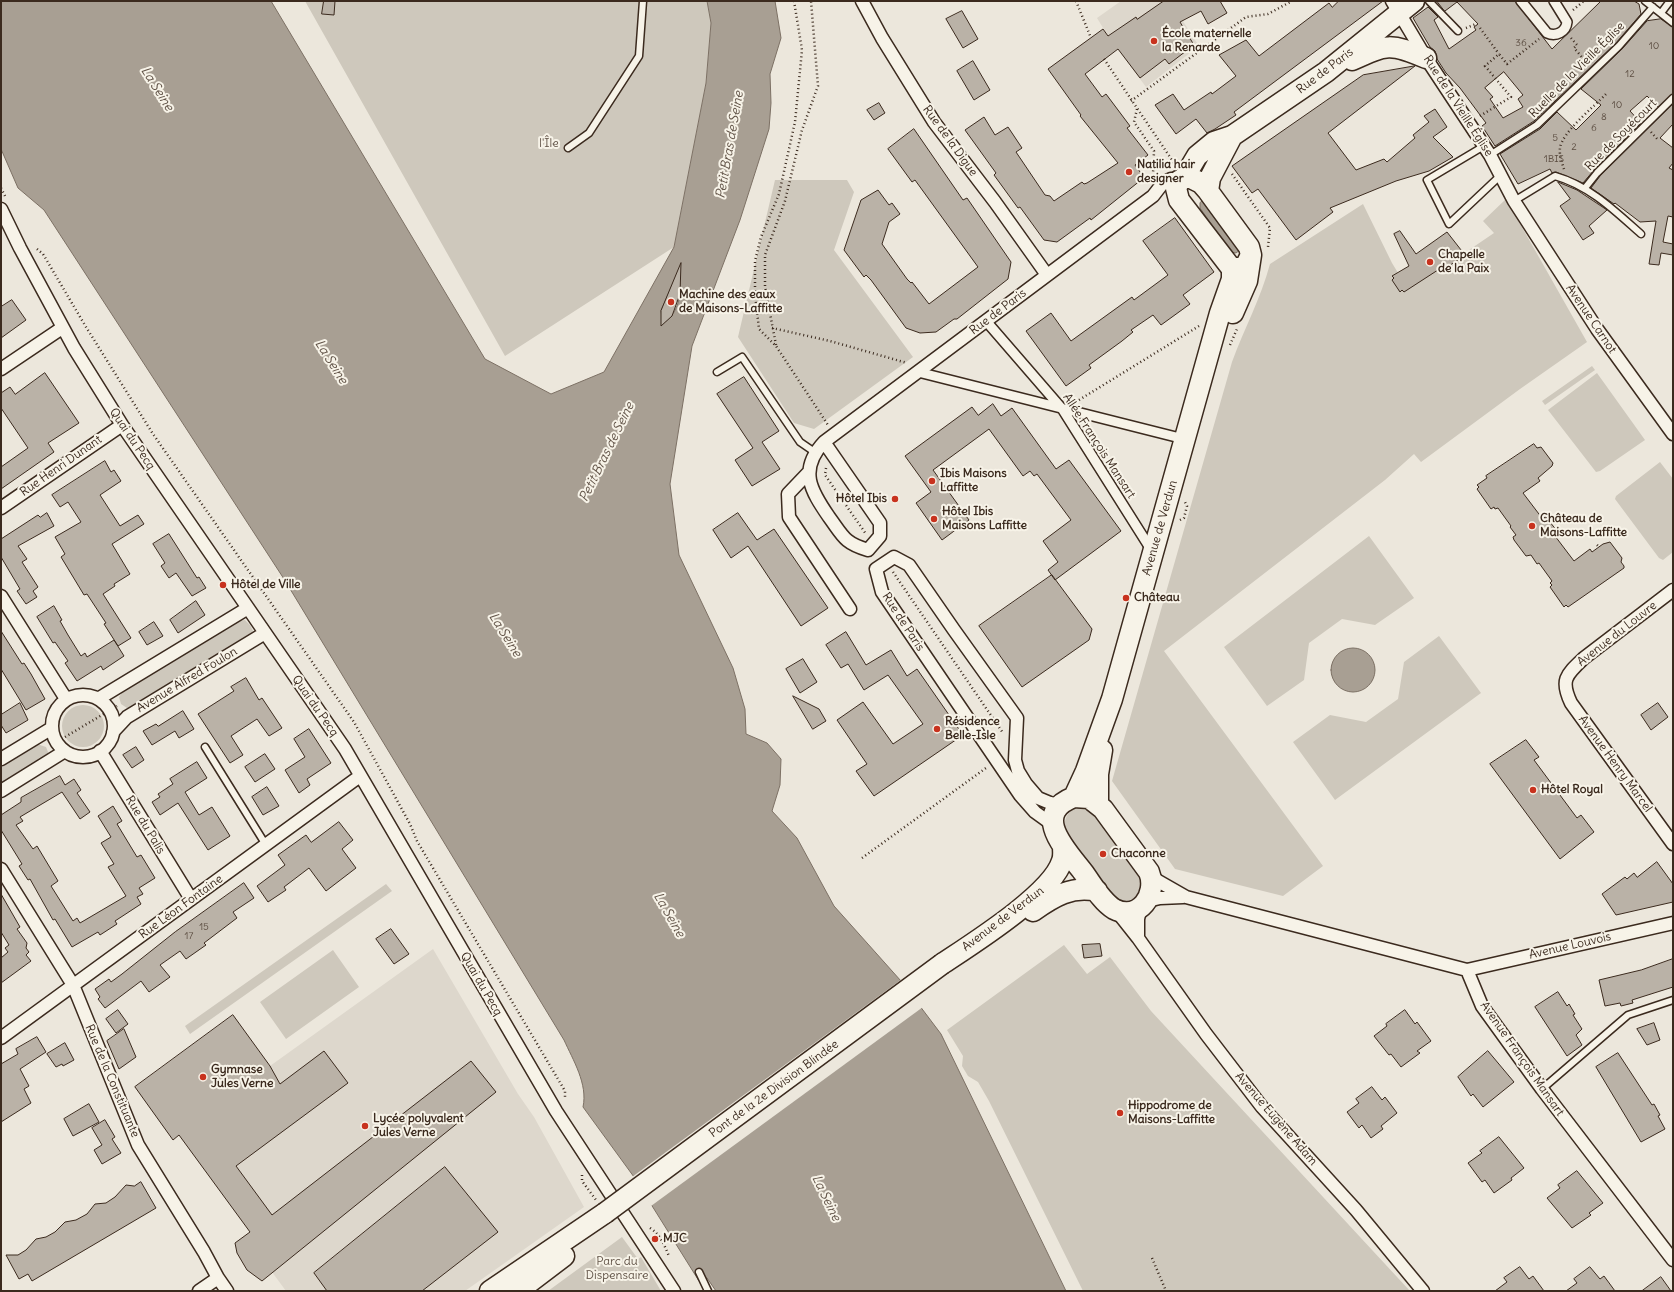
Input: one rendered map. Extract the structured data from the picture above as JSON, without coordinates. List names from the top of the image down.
{
  "streets": {
    "main road": ["Rue de Paris", "Avenue de Verdun", "Pont de la 2e Division Blindée"],
    "street": [
      "Rue de la Vieille Église",
      "Rue de la Digue",
      "Avenue Carnot",
      "Quai du Pecq",
      "Allée François Mansart",
      "Rue Henri Dunant",
      "Avenue du Louvre",
      "Avenue Alfred Foulon",
      "Avenue Henry Marcel",
      "Rue du Palis",
      "Rue Léon Fontaine",
      "Avenue Louvois",
      "Avenue François Mansart",
      "Rue de la Constituante",
      "Avenue Eugène Adam"
    ],
    "lane": ["Ruelle de la Vieille Église", "Rue de Soyécourt"]
  },
  "crossings": [
    ["Ruelle de la Vieille Église", "Rue de la Vieille Église"],
    ["Rue de Paris", "Rue de la Vieille Église"],
    ["Rue de Paris", "Rue de la Digue"],
    ["Rue de Paris", "Allée François Mansart"],
    ["Rue de Paris", "Avenue de Verdun"],
    ["Rue de la Vieille Église", "Avenue Carnot"],
    ["Quai du Pecq", "Rue Henri Dunant"],
    ["Quai du Pecq", "Avenue Alfred Foulon"],
    ["Quai du Pecq", "Rue Léon Fontaine"],
    ["Quai du Pecq", "Pont de la 2e Division Blindée"],
    ["Allée François Mansart", "Avenue de Verdun"],
    ["Avenue de Verdun", "Pont de la 2e Division Blindée"],
    ["Avenue du Louvre", "Avenue Henry Marcel"],
    ["Avenue Alfred Foulon", "Rue du Palis"],
    ["Rue du Palis", "Rue Léon Fontaine"],
    ["Rue Léon Fontaine", "Rue de la Constituante"],
    ["Avenue Louvois", "Avenue François Mansart"]
  ],
  "water": ["La Seine", "Petit Bras de Seine"],
  "parks": ["l'Île", "Parc du Dispensaire"],
  "places": [
    "École maternelle la Renarde",
    "Natilia hair designer",
    "Chapelle de la Paix",
    "Machine des eaux de Maisons-Laffitte",
    "Ibis Maisons Laffitte",
    "Hôtel Ibis",
    "Hôtel Ibis Maisons Laffitte",
    "Château de Maisons-Laffitte",
    "Hôtel de Ville",
    "Château",
    "Résidence Belle-Isle",
    "Hôtel Royal",
    "Chaconne",
    "Gymnase Jules Verne",
    "Hippodrome de Maisons-Laffitte",
    "Lycée polyvalent Jules Verne",
    "MJC"
  ],
  "house_numbers": [
    "36",
    "10",
    "12",
    "10",
    "8",
    "6",
    "5",
    "2",
    "1BIS",
    "15",
    "17"
  ]
}
